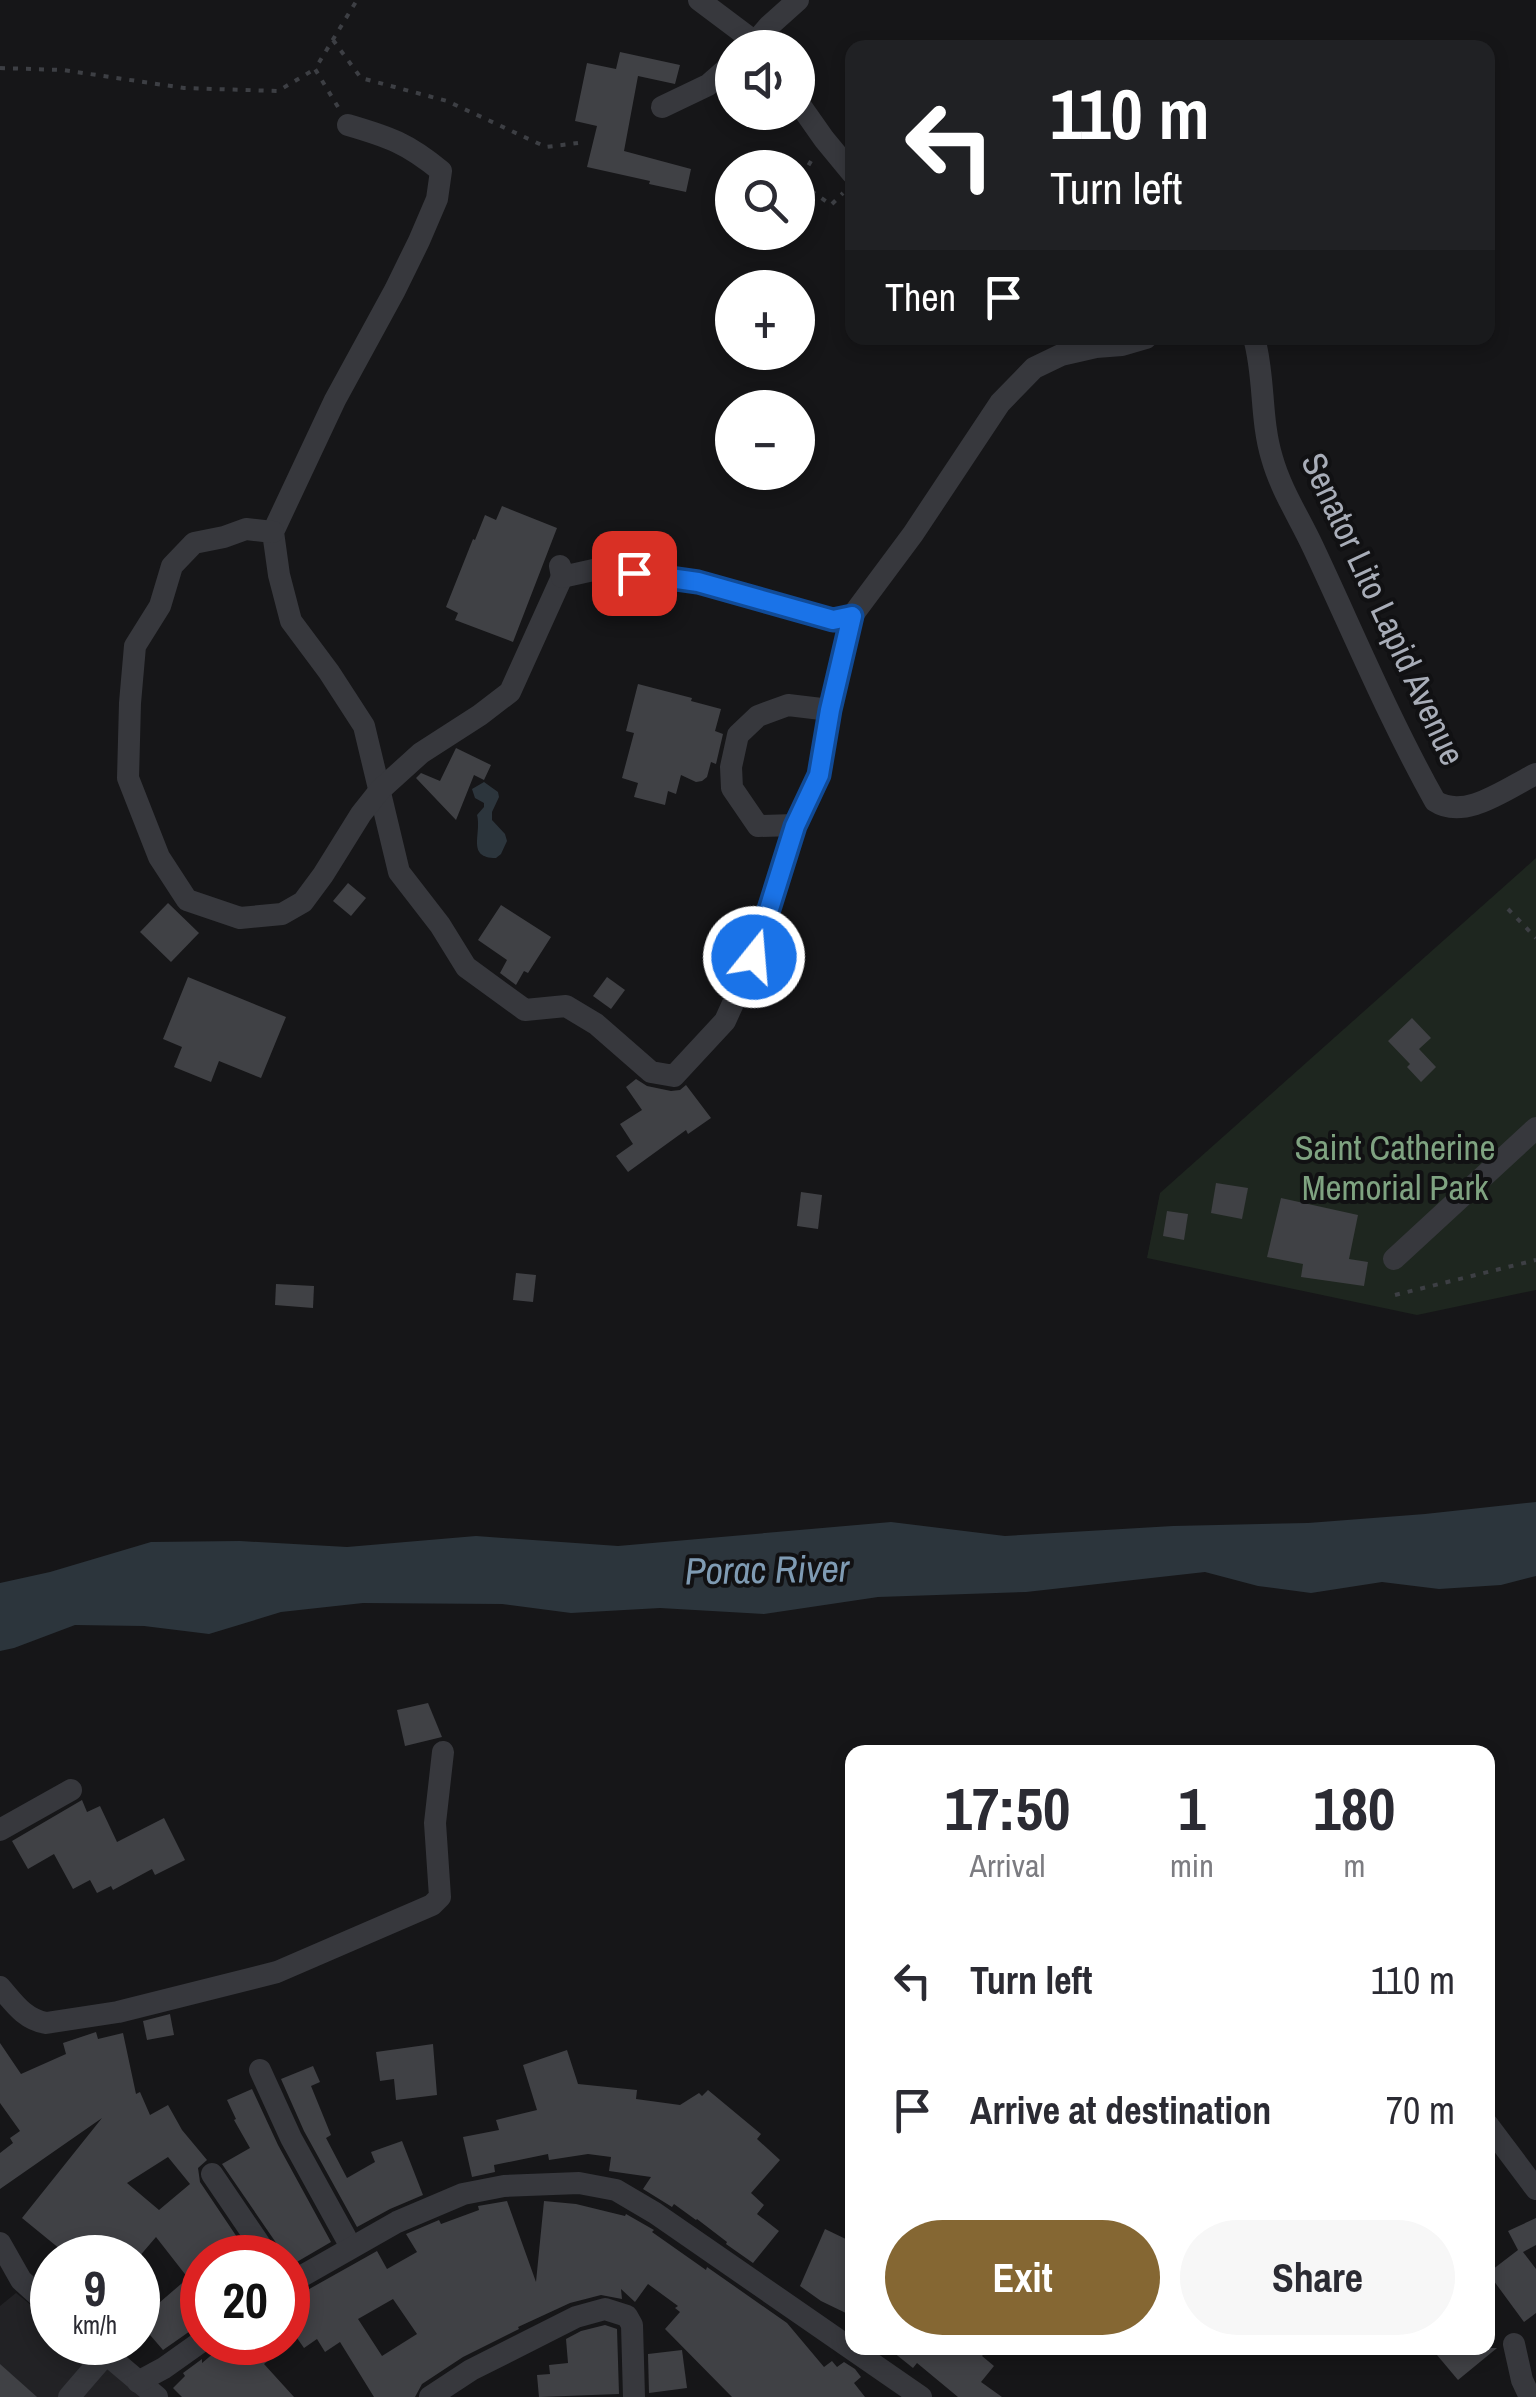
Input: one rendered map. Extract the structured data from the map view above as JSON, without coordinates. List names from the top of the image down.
{
  "streets": {
    "street": ["Senator Lito Lapid Avenue"]
  },
  "water": ["Porac River"],
  "parks": ["Saint Catherine Memorial Park"],
  "page": {
    "map_buttons": ["+", "−"],
    "turn": ["110 m", "Turn left"],
    "then": "Then",
    "eta": [
      "17:50",
      "Arrival",
      "1",
      "min",
      "180",
      "m"
    ],
    "list": [
      {
        "name": "Turn left",
        "value": "110 m"
      },
      {
        "name": "Arrive at destination",
        "value": "70 m"
      }
    ],
    "buttons": ["Exit", "Share"],
    "speed": "9 km/h",
    "limit": "20"
  }
}
